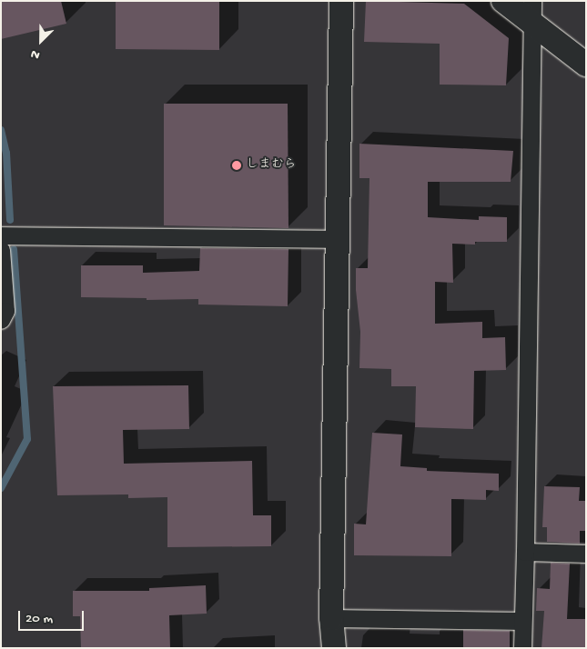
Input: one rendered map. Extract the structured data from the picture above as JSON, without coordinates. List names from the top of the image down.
{
  "places": ["しまむら"],
  "scale_bar": "20 m",
  "north": "bottom left"
}
